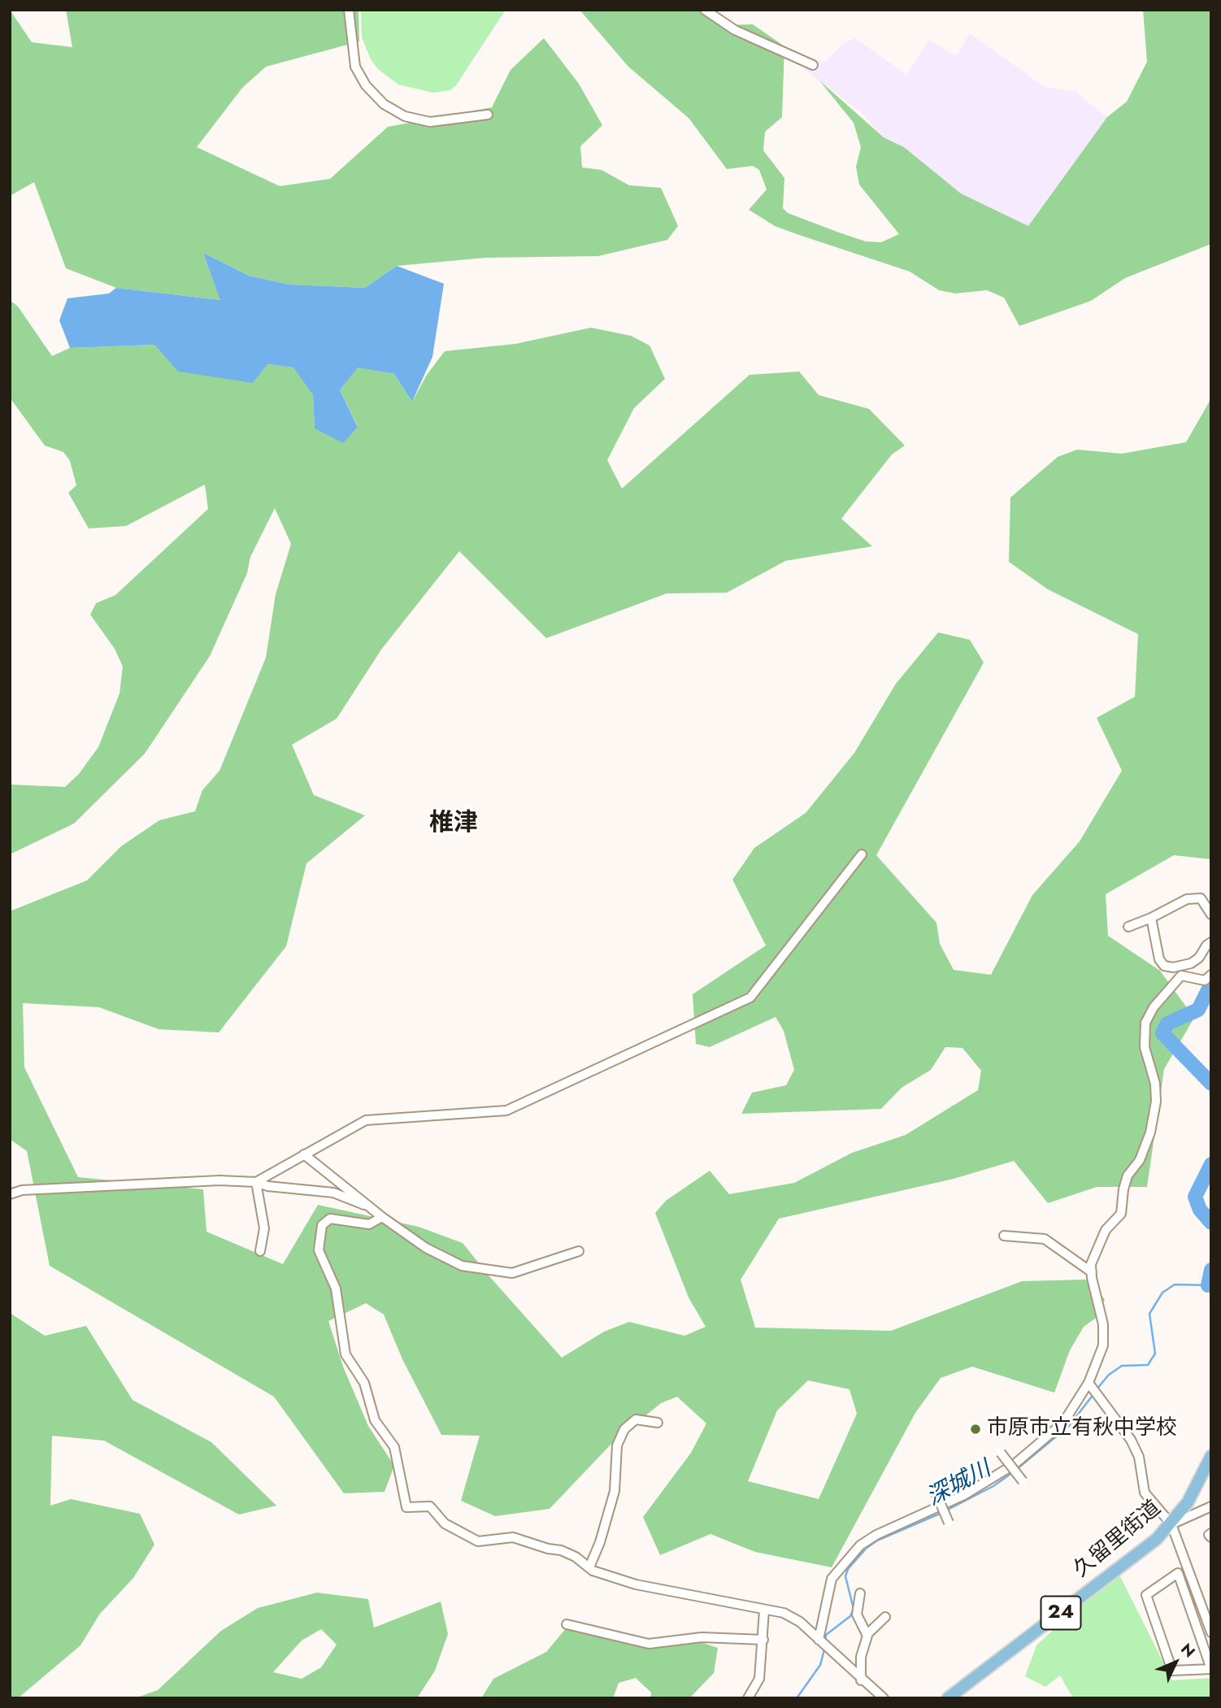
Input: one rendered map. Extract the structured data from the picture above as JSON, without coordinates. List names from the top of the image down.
{
  "streets": {
    "main road": ["久留里街道", "24"]
  },
  "districts": ["椎津"],
  "water": ["深城川"],
  "places": ["市原市立有秋中学校"],
  "north": "top right"
}
